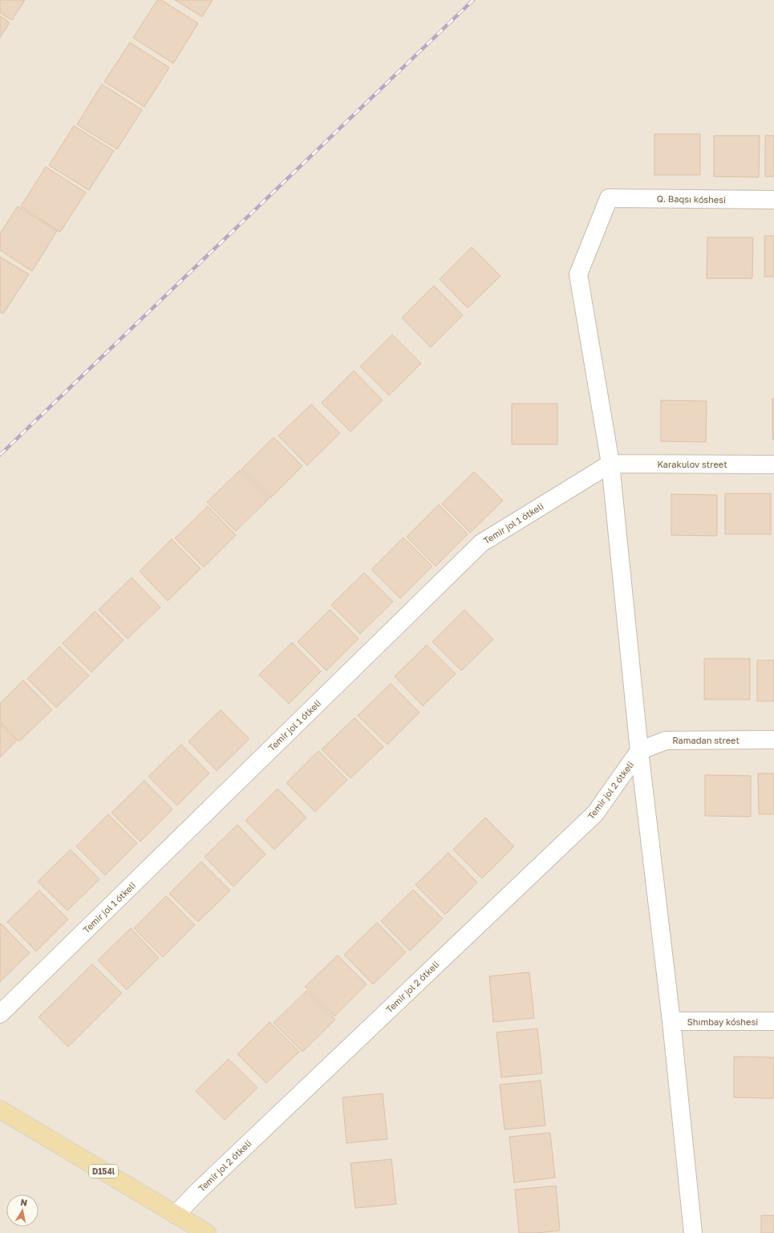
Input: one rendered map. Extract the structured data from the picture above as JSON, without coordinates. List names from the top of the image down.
{
  "streets": {
    "main road": ["D154l"],
    "street": [
      "Q. Baqsı kóshesi",
      "Karakulov street",
      "Temir jol 1 ótkeli",
      "Ramadan street",
      "Temir jol 2 ótkeli",
      "Shımbay kóshesi"
    ]
  },
  "crossings": [
    ["Q. Baqsı kóshesi", "Karakulov street"],
    ["Q. Baqsı kóshesi", "Temir jol 1 ótkeli"],
    ["Karakulov street", "Temir jol 1 ótkeli"],
    ["Ramadan street", "Temir jol 2 ótkeli"],
    ["Temir jol 2 ótkeli", "D154l"]
  ],
  "north": "top"
}
